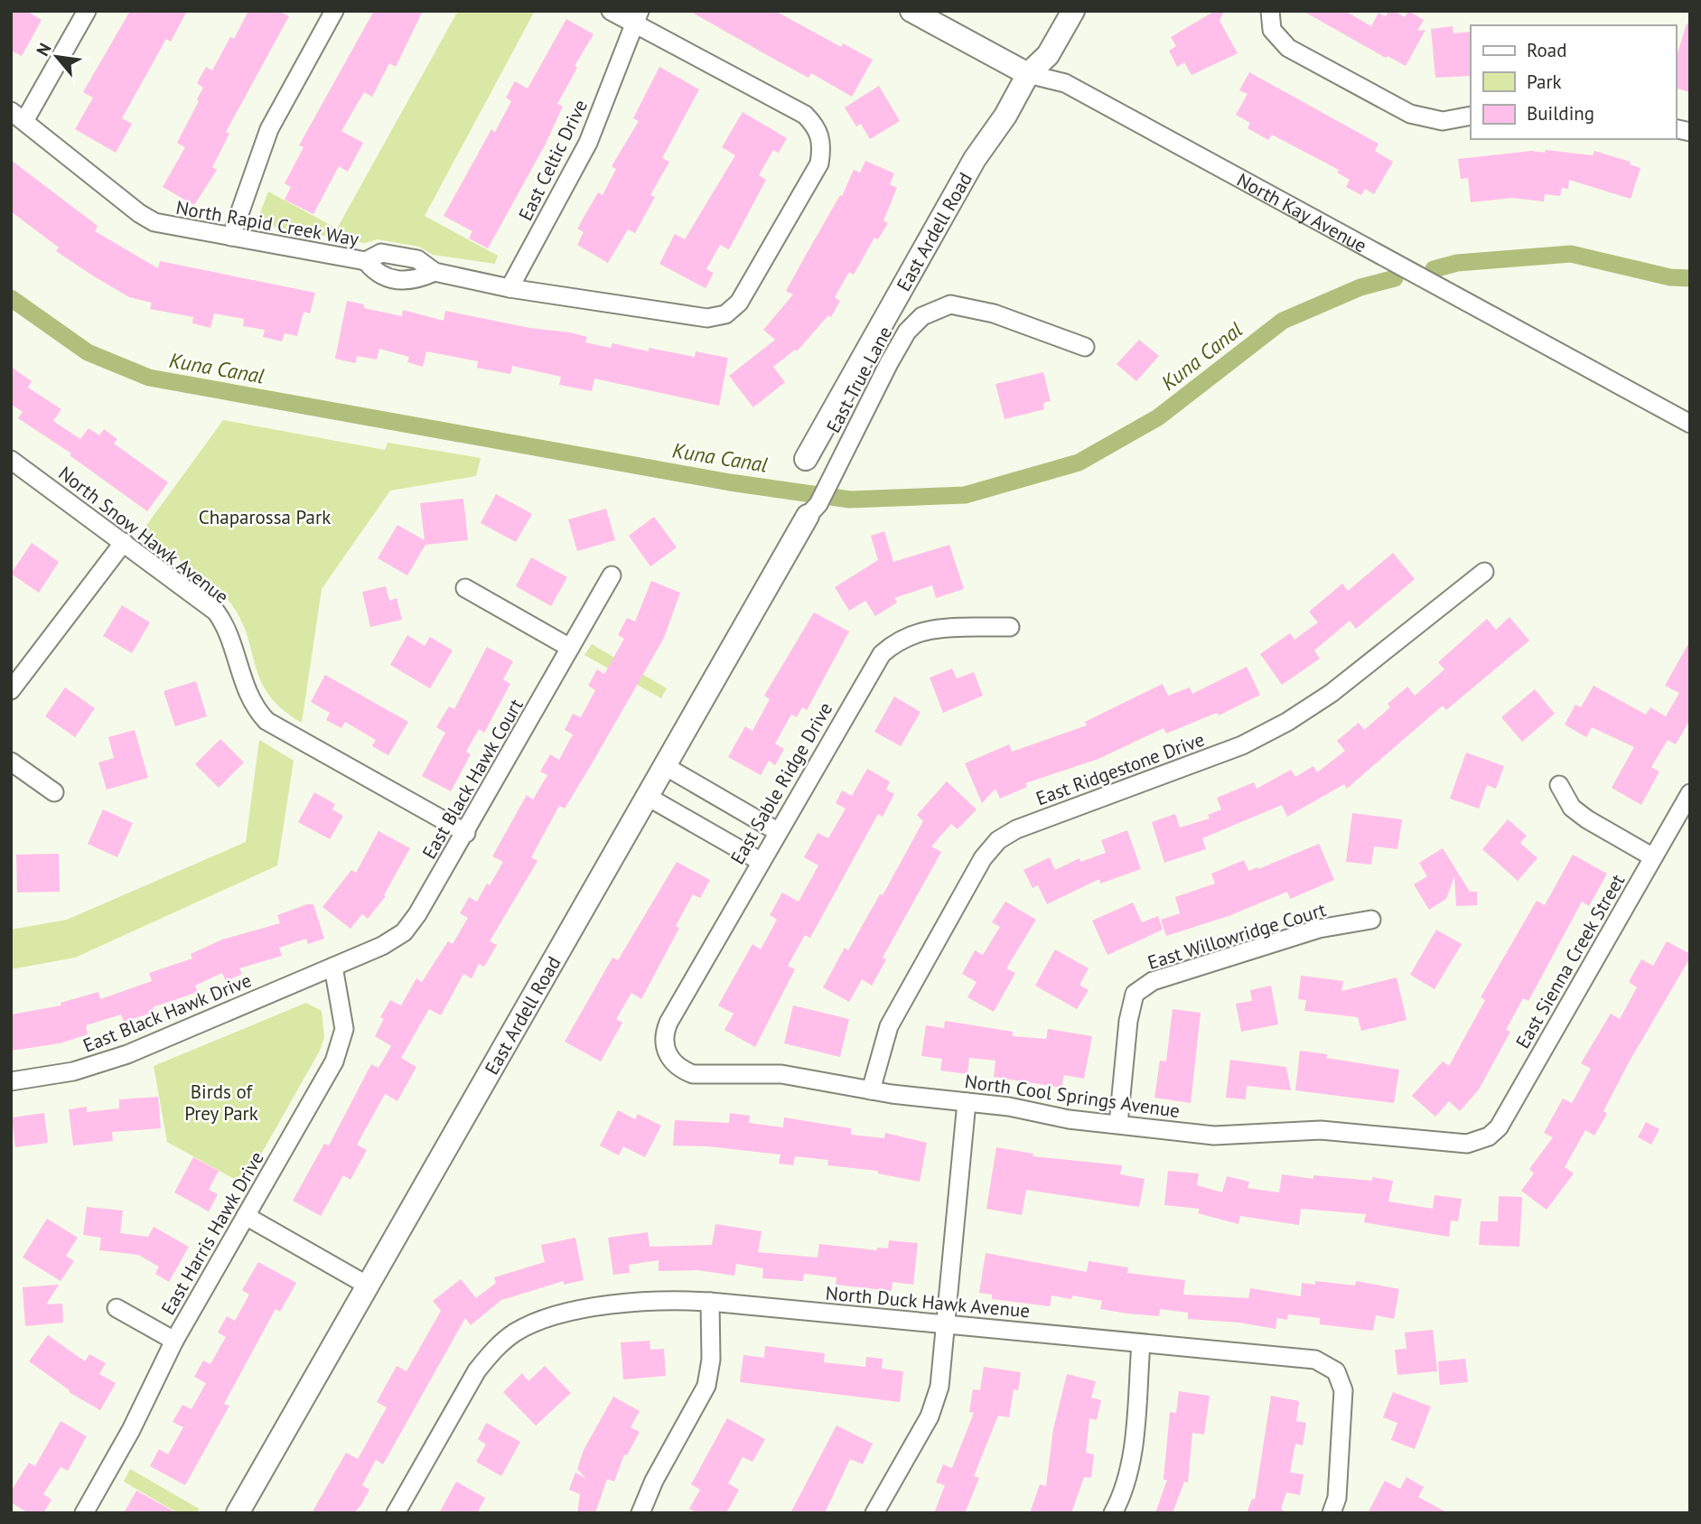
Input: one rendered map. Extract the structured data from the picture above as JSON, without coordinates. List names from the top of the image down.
{
  "streets": {
    "street": [
      "East Celtic Drive",
      "North Kay Avenue",
      "North Rapid Creek Way",
      "East Ardell Road",
      "East True Lane",
      "North Snow Hawk Avenue",
      "East Ridgestone Drive",
      "East Black Hawk Court",
      "East Sable Ridge Drive",
      "East Willowridge Court",
      "East Sienna Creek Street",
      "East Black Hawk Drive",
      "North Cool Springs Avenue",
      "East Harris Hawk Drive",
      "North Duck Hawk Avenue"
    ]
  },
  "crossings": [
    ["East Celtic Drive", "North Rapid Creek Way"],
    ["North Kay Avenue", "East Ardell Road"],
    ["East Ardell Road", "East True Lane"],
    ["North Snow Hawk Avenue", "East Black Hawk Court"],
    ["East Ridgestone Drive", "North Cool Springs Avenue"],
    ["East Black Hawk Court", "East Black Hawk Drive"],
    ["East Black Hawk Court", "East Harris Hawk Drive"],
    ["East Sable Ridge Drive", "North Cool Springs Avenue"],
    ["East Willowridge Court", "North Cool Springs Avenue"],
    ["East Sienna Creek Street", "North Cool Springs Avenue"],
    ["East Black Hawk Drive", "East Harris Hawk Drive"]
  ],
  "water": ["Kuna Canal"],
  "parks": ["Chaparossa Park", "Birds of Prey Park"],
  "legend": ["Road", "Park", "Building"],
  "north": "top left"
}
